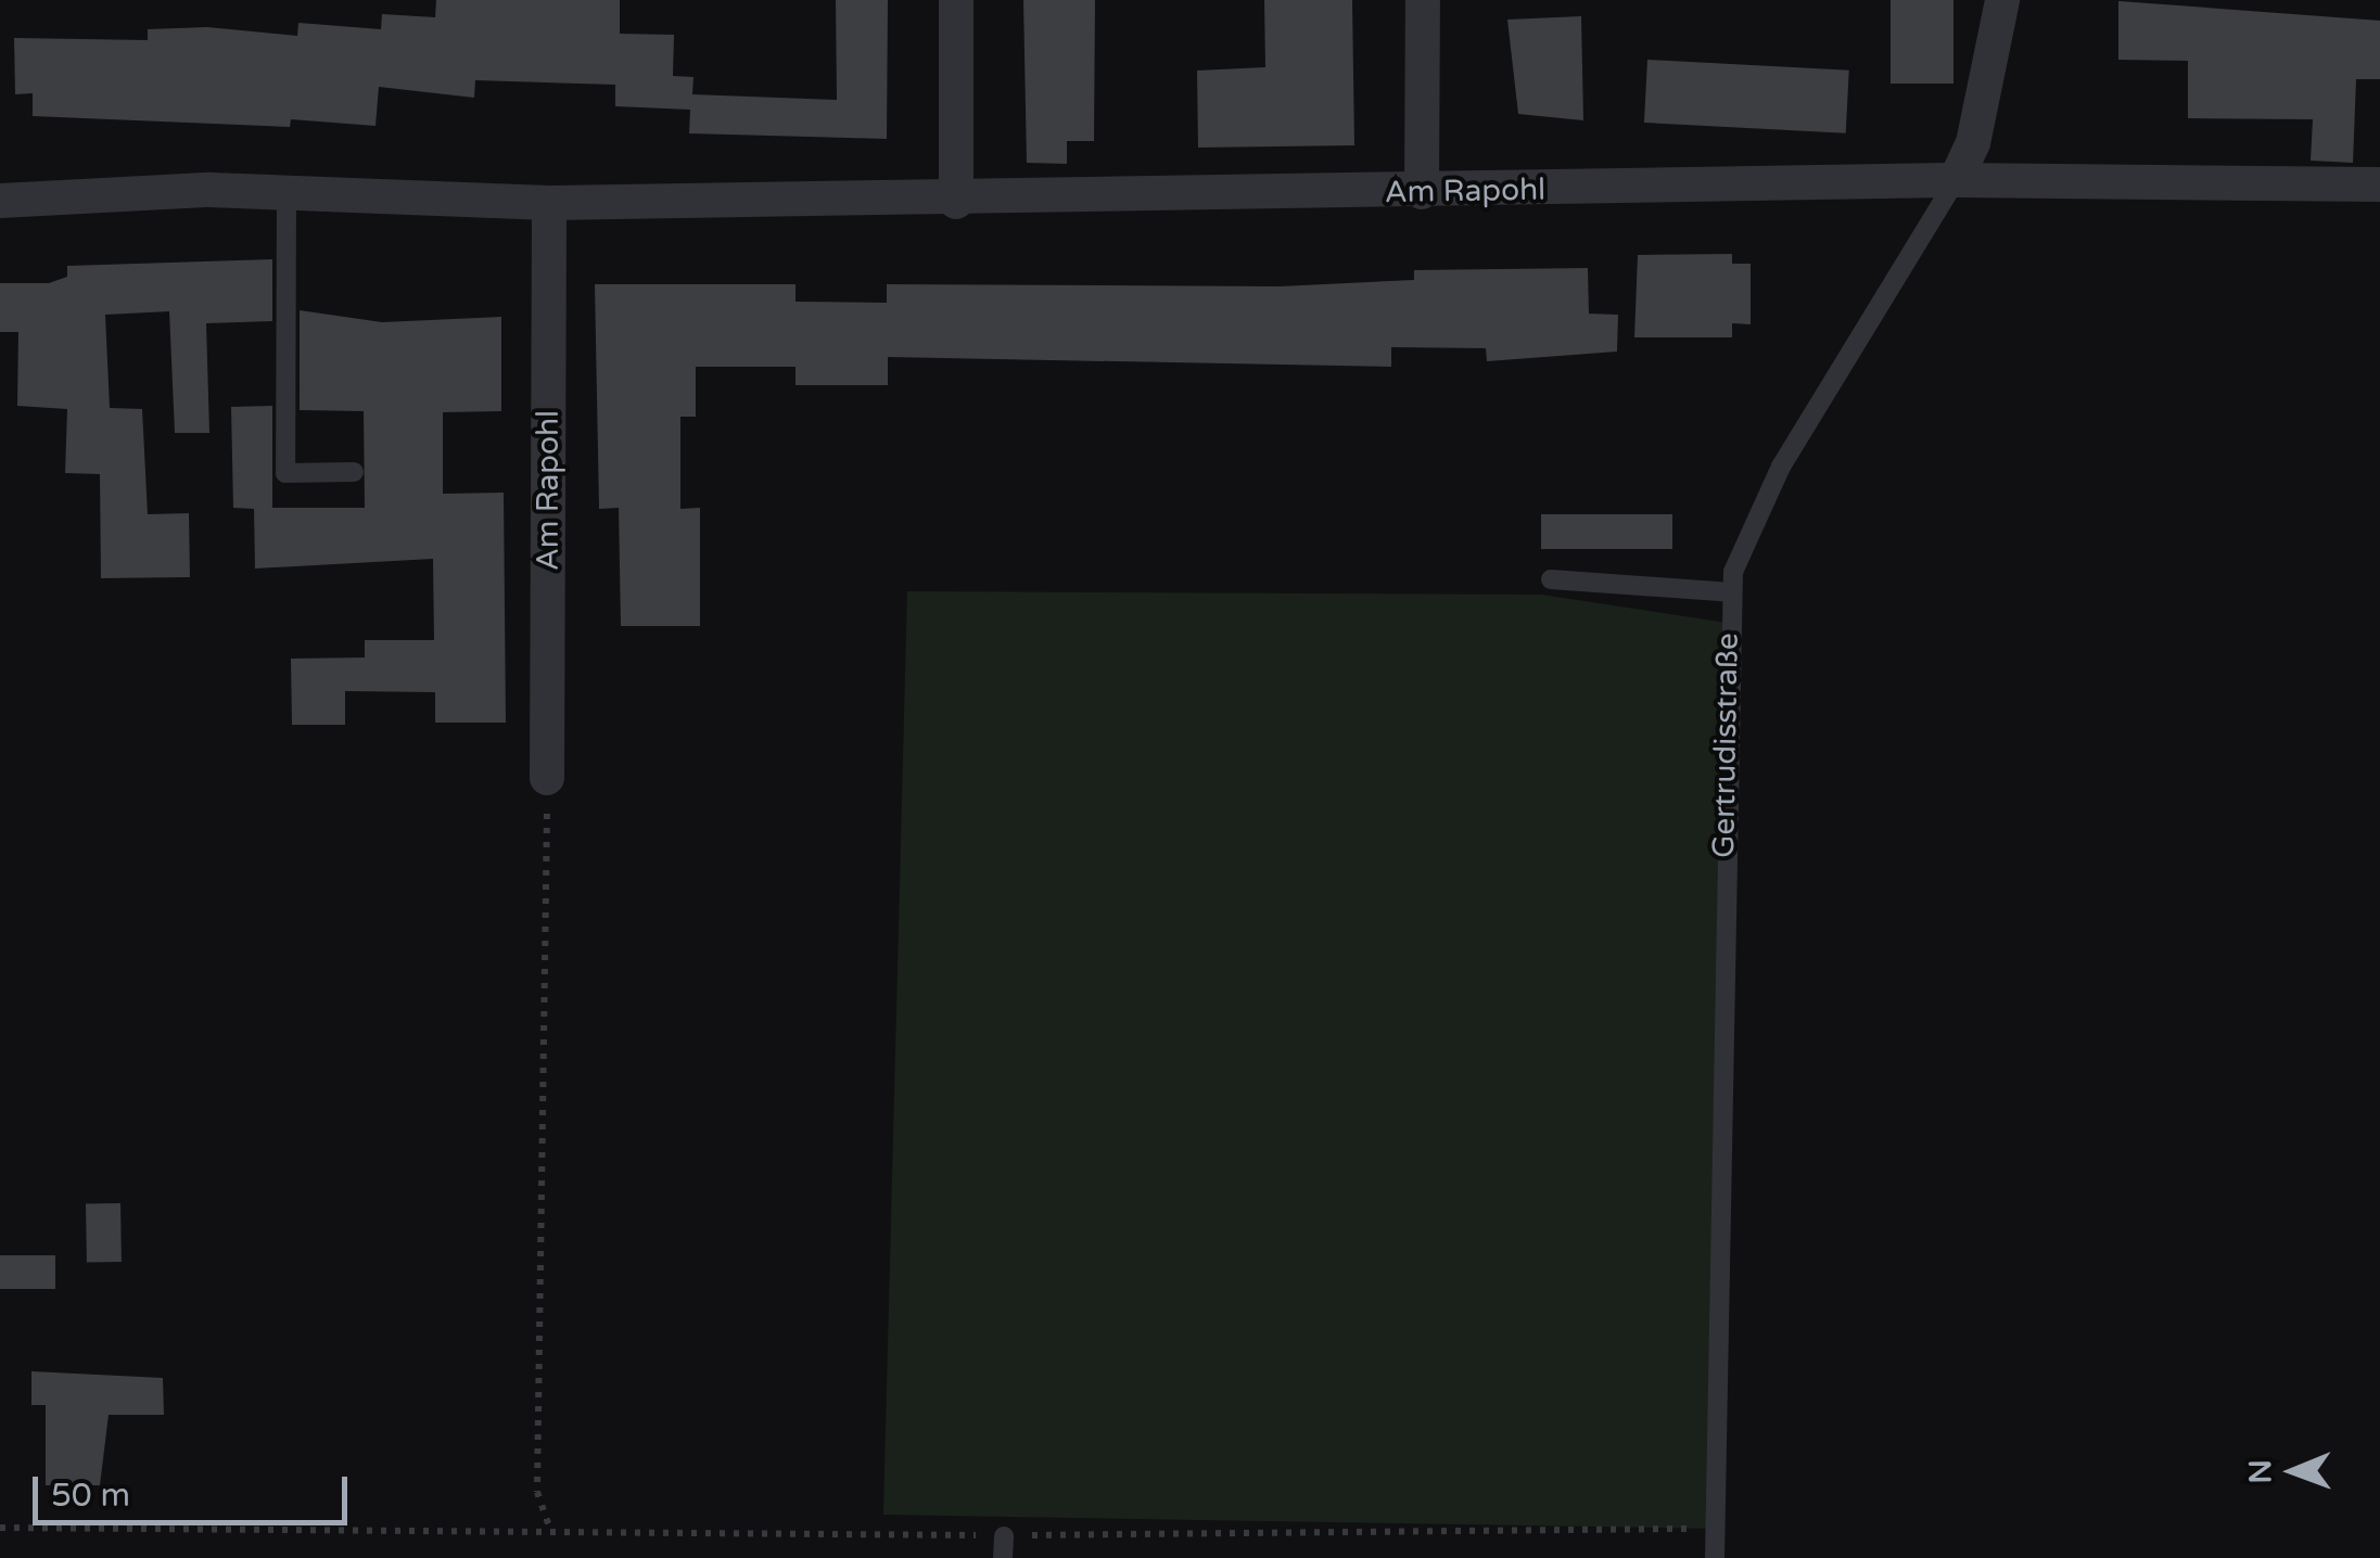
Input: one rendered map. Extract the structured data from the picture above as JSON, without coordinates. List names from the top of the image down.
{
  "streets": {
    "street": ["Am Rapohl", "Gertrudisstraße"]
  },
  "crossings": [
    ["Am Rapohl", "Gertrudisstraße"]
  ],
  "scale_bar": "50 m",
  "north": "left"
}
